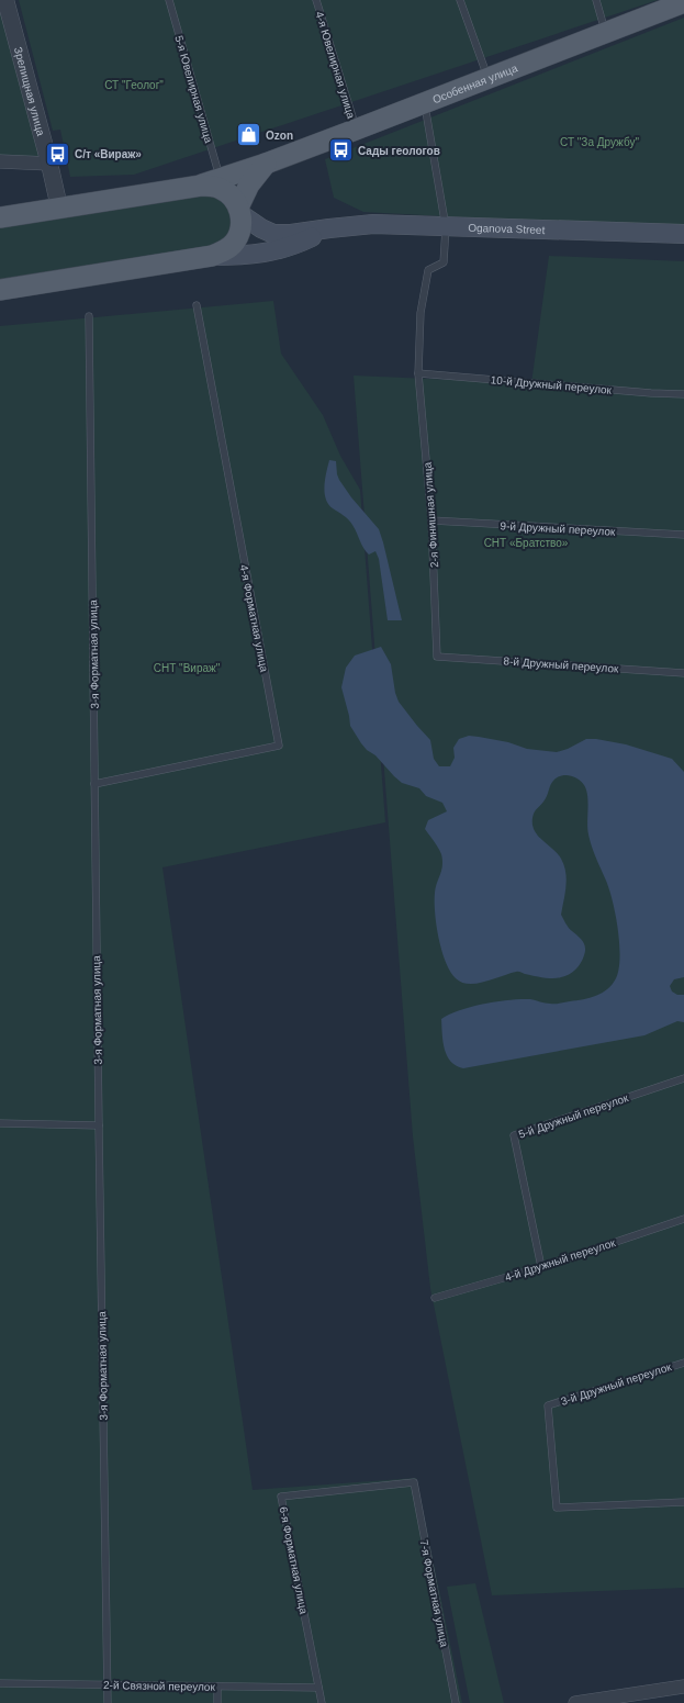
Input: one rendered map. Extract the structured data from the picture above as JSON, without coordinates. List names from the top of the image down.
{
  "streets": {
    "main road": ["Особенная улица", "Oganova Street"],
    "street": ["Зрелищная улица"],
    "lane": [
      "4-я Ювелирная улица",
      "5-я Ювелирная улица",
      "10-й Дружный переулок",
      "2-я Финишная улица",
      "9-й Дружный переулок",
      "4-я Форматная улица",
      "3-я Форматная улица",
      "8-й Дружный переулок",
      "5-й Дружный переулок",
      "4-й Дружный переулок",
      "3-й Дружный переулок",
      "6-я Форматная улица",
      "7-я Форматная улица",
      "2-й Связной переулок"
    ]
  },
  "crossings": [
    ["4-я Ювелирная улица", "Особенная улица"],
    ["Особенная улица", "5-я Ювелирная улица"],
    ["Oganova Street", "2-я Финишная улица"],
    ["10-й Дружный переулок", "2-я Финишная улица"],
    ["2-я Финишная улица", "9-й Дружный переулок"],
    ["2-я Финишная улица", "8-й Дружный переулок"],
    ["4-я Форматная улица", "3-я Форматная улица"],
    ["3-я Форматная улица", "2-й Связной переулок"],
    ["5-й Дружный переулок", "4-й Дружный переулок"],
    ["6-я Форматная улица", "7-я Форматная улица"],
    ["6-я Форматная улица", "2-й Связной переулок"]
  ],
  "parks": [
    "СТ \"Геолог\"",
    "СТ \"За Дружбу\"",
    "СНТ «Братство»",
    "СНТ \"Вираж\""
  ],
  "places": {
    "shop": ["Ozon"],
    "bus stop": ["Сады геологов", "С/т «Вираж»"]
  }
}
